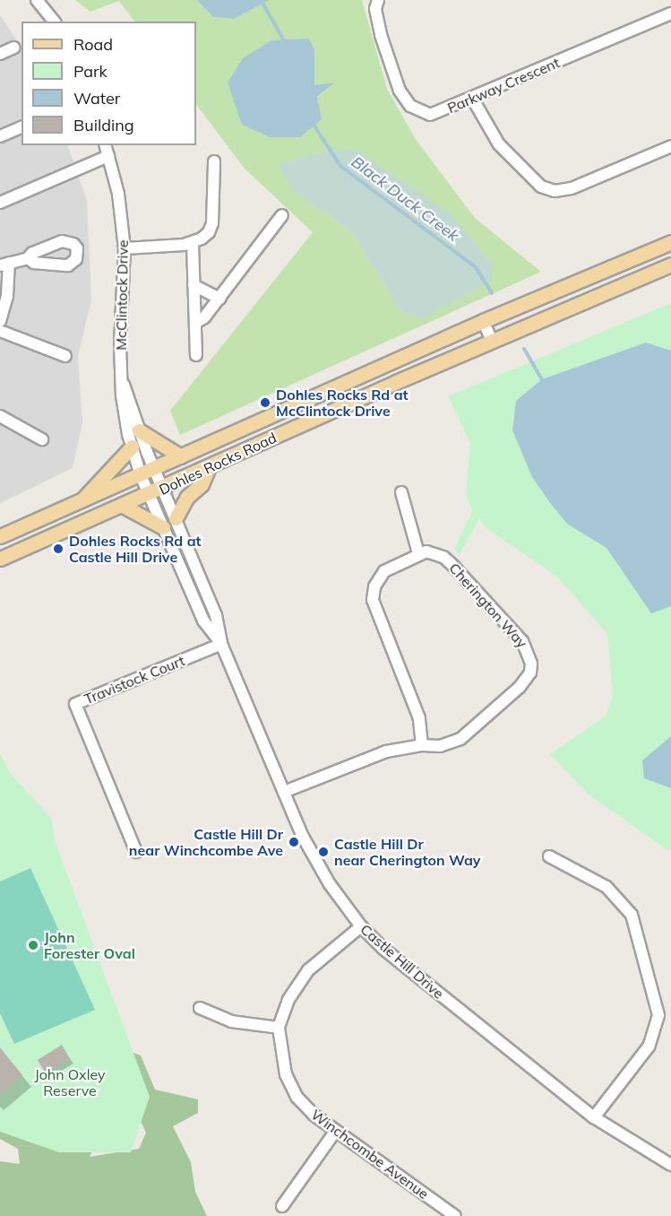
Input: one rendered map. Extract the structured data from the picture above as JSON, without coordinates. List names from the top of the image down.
{
  "streets": {
    "main road": ["Dohles Rocks Road"],
    "street": [
      "Parkway Crescent",
      "McClintock Drive",
      "Cherington Way",
      "Travistock Court",
      "Castle Hill Drive",
      "Winchcombe Avenue"
    ]
  },
  "crossings": [
    ["McClintock Drive", "Dohles Rocks Road"],
    ["McClintock Drive", "Castle Hill Drive"],
    ["Dohles Rocks Road", "Castle Hill Drive"],
    ["Cherington Way", "Castle Hill Drive"],
    ["Travistock Court", "Castle Hill Drive"],
    ["Castle Hill Drive", "Winchcombe Avenue"]
  ],
  "water": ["Black Duck Creek"],
  "parks": ["John Oxley Reserve"],
  "places": [
    "Dohles Rocks Rd at McClintock Drive",
    "Dohles Rocks Rd at Castle Hill Drive",
    "Castle Hill Dr near Winchcombe Ave",
    "Castle Hill Dr near Cherington Way",
    "John Forester Oval"
  ],
  "legend": [
    "Road",
    "Park",
    "Water",
    "Building"
  ]
}
